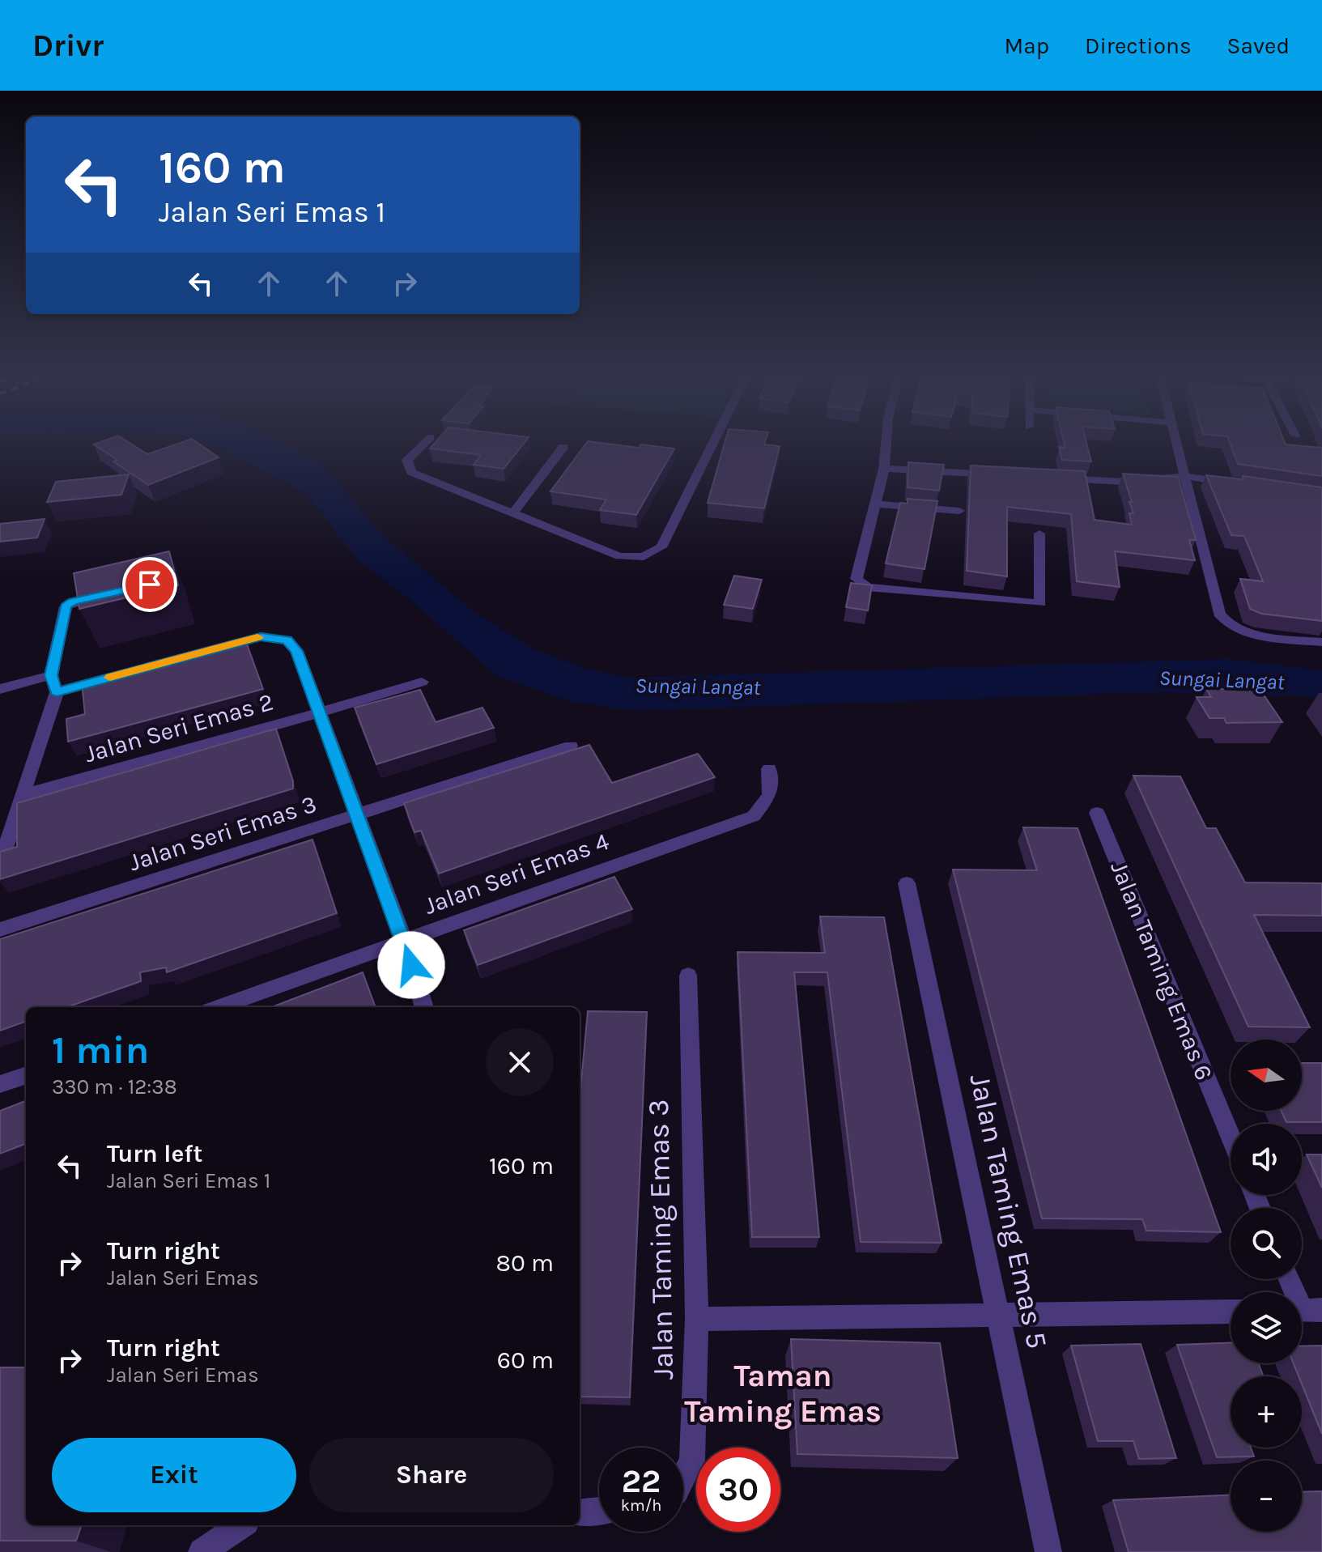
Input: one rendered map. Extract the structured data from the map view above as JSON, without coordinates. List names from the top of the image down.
{
  "streets": {
    "street": [
      "Jalan Seri Emas 2",
      "Jalan Seri Emas 3",
      "Jalan Seri Emas 4",
      "Jalan Taming Emas 6",
      "Jalan Taming Emas 5",
      "Jalan Taming Emas 3"
    ]
  },
  "districts": ["Taman Taming Emas"],
  "water": ["Sungai Langat"],
  "north": "left",
  "page": {
    "header": "Drivr",
    "nav": ["Map", "Directions", "Saved"],
    "turn": ["160 m", "Jalan Seri Emas 1"],
    "heading": ["1 min", "330 m · 12:38"],
    "map_buttons": ["+", "−"],
    "list": [
      {
        "name": "Turn left",
        "note": "Jalan Seri Emas 1",
        "value": "160 m"
      },
      {
        "name": "Turn right",
        "note": "Jalan Seri Emas",
        "value": "80 m"
      },
      {
        "name": "Turn right",
        "note": "Jalan Seri Emas",
        "value": "60 m"
      }
    ],
    "buttons": ["Exit", "Share"],
    "speed": "22 km/h",
    "limit": "30"
  }
}
